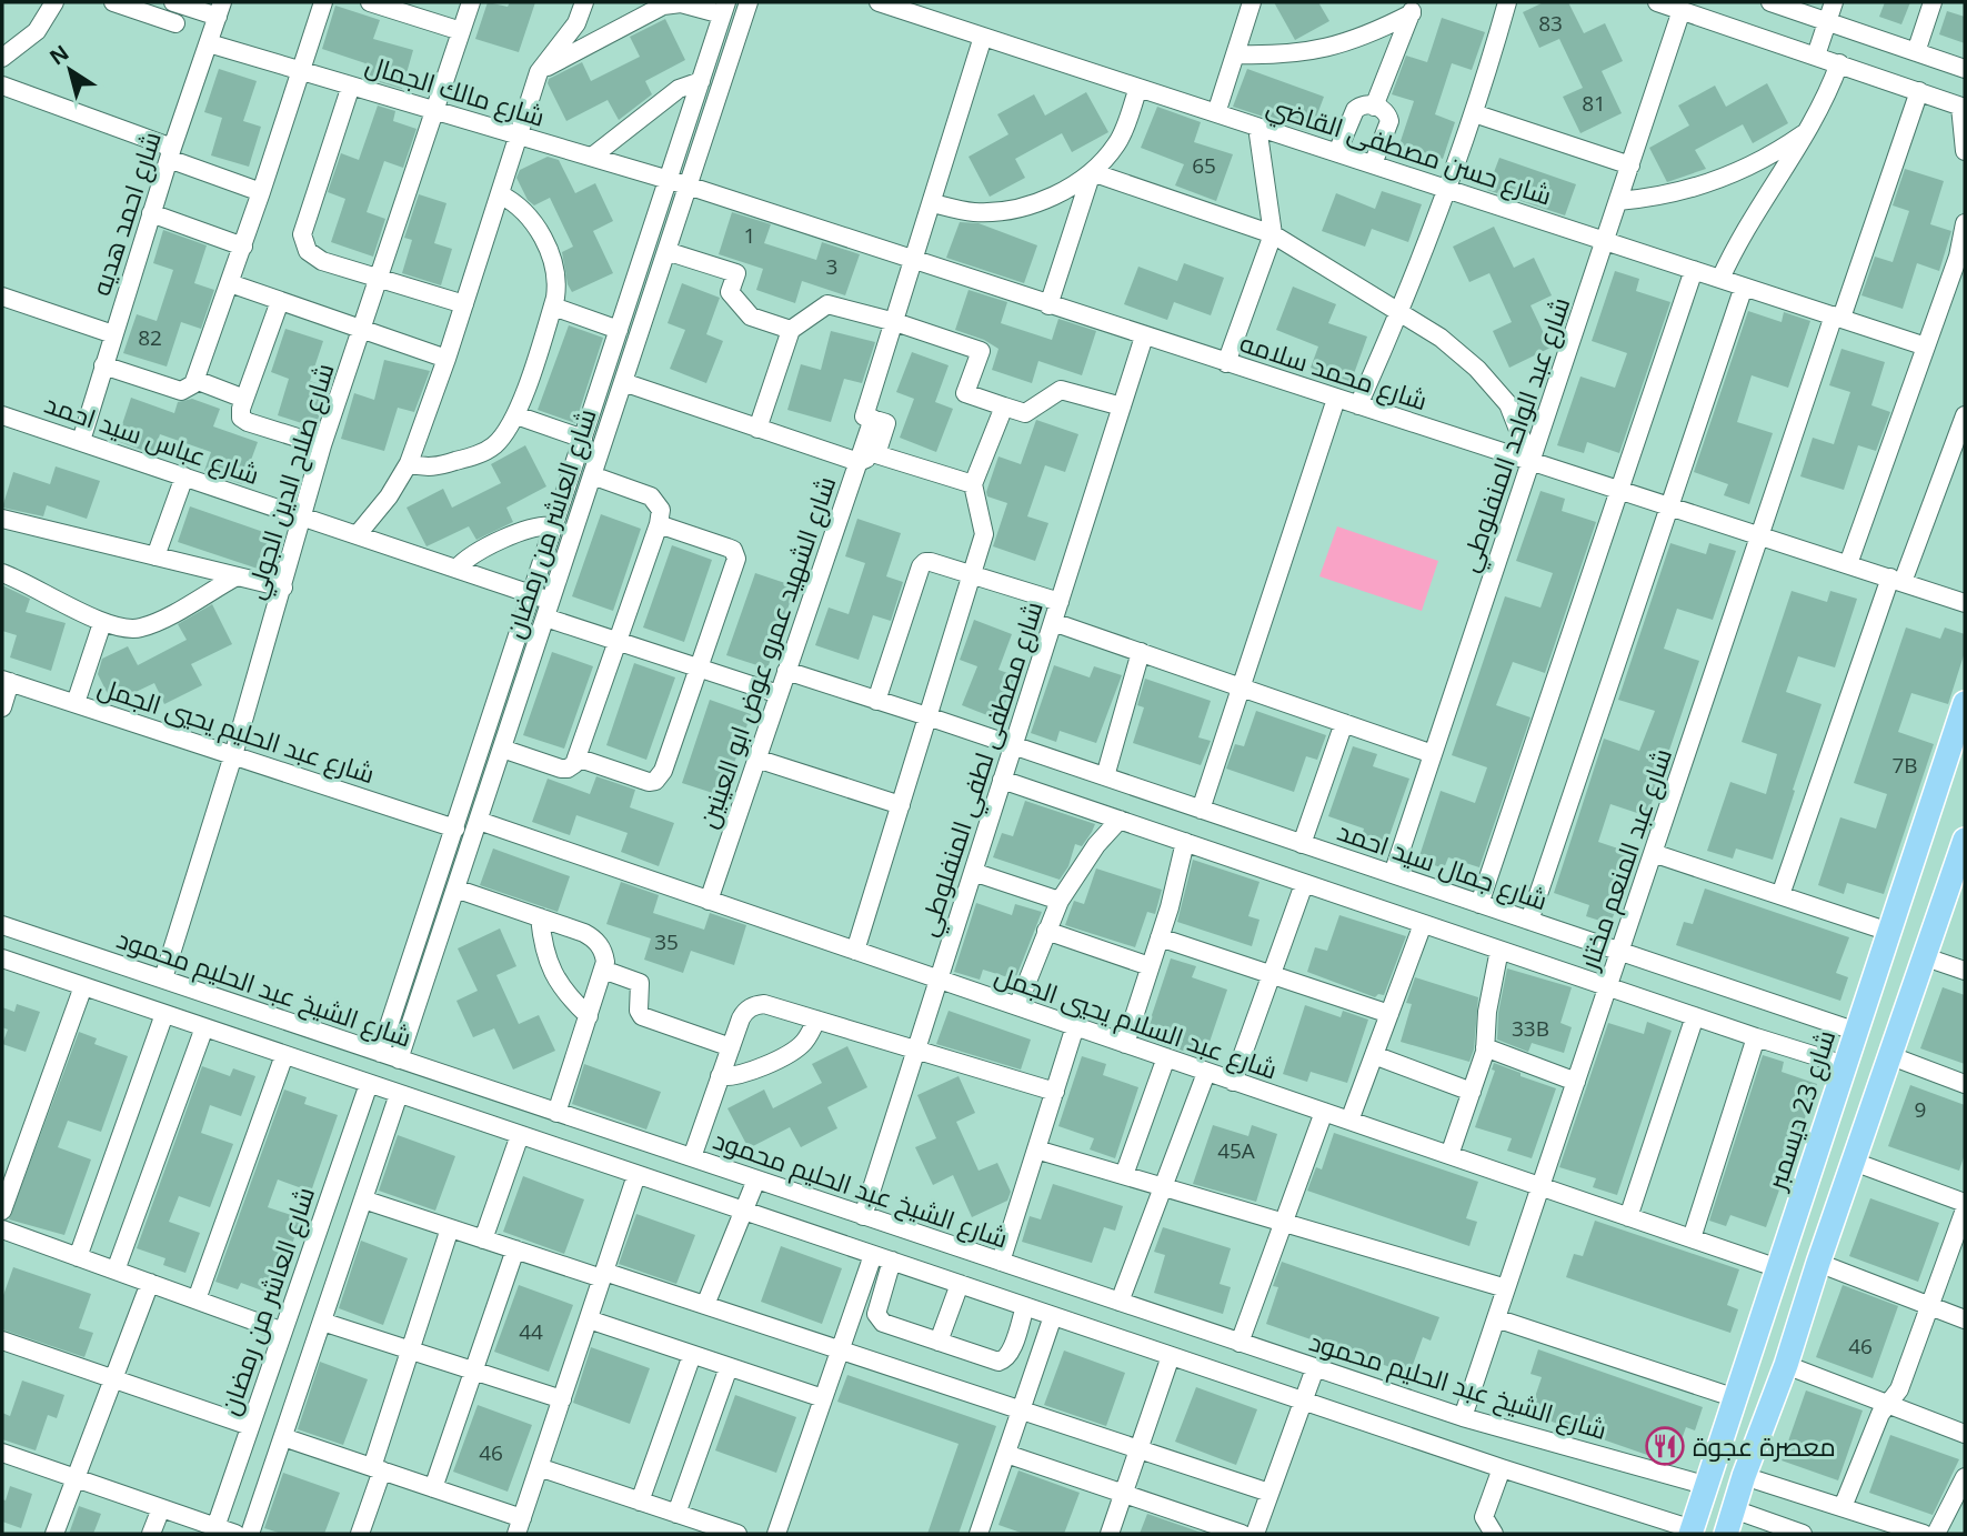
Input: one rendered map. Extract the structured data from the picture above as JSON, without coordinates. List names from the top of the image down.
{
  "streets": {
    "main road": ["شارع 23 ديسمبر"],
    "street": [
      "شارع مالك الجمال",
      "شارع حسن مصطفى القاضي",
      "شارع احمد هديه",
      "شارع محمد سلامه",
      "شارع عبد الواحد المنفلوطي",
      "شارع عباس سيد احمد",
      "شارع صلاح الدين الجولي",
      "شارع العاشر من رمضان",
      "شارع الشهيد عمرو عوض ابو العينين",
      "شارع عبد الحليم يحيي الجمل",
      "شارع مصطفى لطفي المنفلوطي",
      "شارع عبد المنعم مختار",
      "شارع جمال سيد احمد",
      "شارع الشيخ عبد الحليم محمود",
      "شارع عبد السلام يحيي الجمل"
    ]
  },
  "crossings": [
    ["شارع مالك الجمال", "شارع احمد هديه"],
    ["شارع مالك الجمال", "شارع محمد سلامه"],
    ["شارع مالك الجمال", "شارع صلاح الدين الجولي"],
    ["شارع مالك الجمال", "شارع العاشر من رمضان"],
    ["شارع حسن مصطفى القاضي", "شارع عبد الواحد المنفلوطي"],
    ["شارع حسن مصطفى القاضي", "شارع الشهيد عمرو عوض ابو العينين"],
    ["شارع حسن مصطفى القاضي", "شارع عبد المنعم مختار"],
    ["شارع احمد هديه", "شارع عباس سيد احمد"],
    ["شارع محمد سلامه", "شارع عبد الواحد المنفلوطي"],
    ["شارع محمد سلامه", "شارع العاشر من رمضان"],
    ["شارع محمد سلامه", "شارع الشهيد عمرو عوض ابو العينين"],
    ["شارع محمد سلامه", "شارع مصطفى لطفي المنفلوطي"],
    ["شارع محمد سلامه", "شارع عبد المنعم مختار"],
    ["شارع عبد الواحد المنفلوطي", "شارع جمال سيد احمد"],
    ["شارع عباس سيد احمد", "شارع صلاح الدين الجولي"],
    ["شارع عباس سيد احمد", "شارع العاشر من رمضان"],
    ["شارع عباس سيد احمد", "شارع الشهيد عمرو عوض ابو العينين"],
    ["شارع صلاح الدين الجولي", "شارع عبد الحليم يحيي الجمل"],
    ["شارع صلاح الدين الجولي", "شارع الشيخ عبد الحليم محمود"],
    ["شارع العاشر من رمضان", "شارع عبد الحليم يحيي الجمل"],
    ["شارع العاشر من رمضان", "شارع الشيخ عبد الحليم محمود"],
    ["شارع العاشر من رمضان", "شارع عبد السلام يحيي الجمل"],
    ["شارع الشهيد عمرو عوض ابو العينين", "شارع جمال سيد احمد"],
    ["شارع الشهيد عمرو عوض ابو العينين", "شارع عبد السلام يحيي الجمل"],
    ["شارع مصطفى لطفي المنفلوطي", "شارع جمال سيد احمد"],
    ["شارع مصطفى لطفي المنفلوطي", "شارع الشيخ عبد الحليم محمود"],
    ["شارع مصطفى لطفي المنفلوطي", "شارع عبد السلام يحيي الجمل"],
    ["شارع عبد المنعم مختار", "شارع جمال سيد احمد"],
    ["شارع عبد المنعم مختار", "شارع الشيخ عبد الحليم محمود"],
    ["شارع عبد المنعم مختار", "شارع عبد السلام يحيي الجمل"],
    ["شارع جمال سيد احمد", "شارع 23 ديسمبر"],
    ["شارع الشيخ عبد الحليم محمود", "شارع 23 ديسمبر"],
    ["شارع عبد السلام يحيي الجمل", "شارع 23 ديسمبر"]
  ],
  "places": {
    "restaurant": ["معصرة عجوة"]
  },
  "house_numbers": [
    "83",
    "81",
    "65",
    "1",
    "3",
    "82",
    "7B",
    "35",
    "33B",
    "9",
    "45A",
    "44",
    "46",
    "46"
  ],
  "north": "top left"
}
